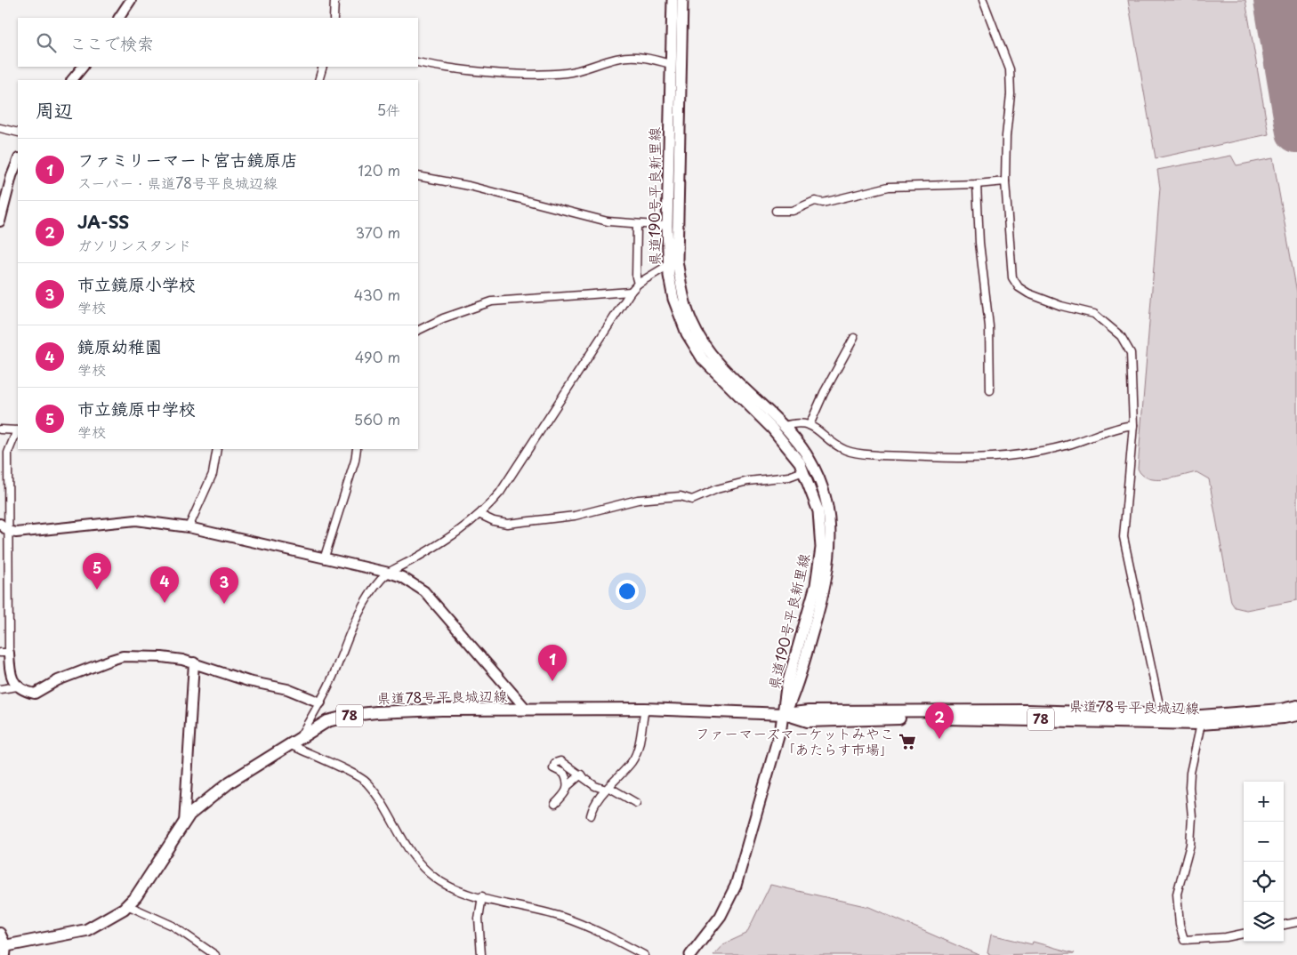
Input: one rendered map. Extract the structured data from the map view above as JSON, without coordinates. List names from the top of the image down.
{
  "streets": {
    "main road": ["県道190号平良新里線", "県道78号平良城辺線", "78"]
  },
  "crossings": [
    ["県道190号平良新里線", "県道78号平良城辺線"]
  ],
  "places": {
    "supermarket": ["ファーマーズマーケットみやこ 「あたらす市場」"]
  },
  "page": {
    "search": "ここで検索",
    "heading": ["周辺", "5件"],
    "list": [
      {
        "mark": "1",
        "name": "ファミリーマート宮古鏡原店",
        "note": "スーパー · 県道78号平良城辺線",
        "value": "120 m"
      },
      {
        "mark": "2",
        "name": "JA-SS",
        "note": "ガソリンスタンド",
        "value": "370 m"
      },
      {
        "mark": "3",
        "name": "市立鏡原小学校",
        "note": "学校",
        "value": "430 m"
      },
      {
        "mark": "4",
        "name": "鏡原幼稚園",
        "note": "学校",
        "value": "490 m"
      },
      {
        "mark": "5",
        "name": "市立鏡原中学校",
        "note": "学校",
        "value": "560 m"
      }
    ],
    "pins": [
      "5",
      "4",
      "3",
      "1",
      "2"
    ],
    "map_buttons": ["+", "−"]
  }
}
